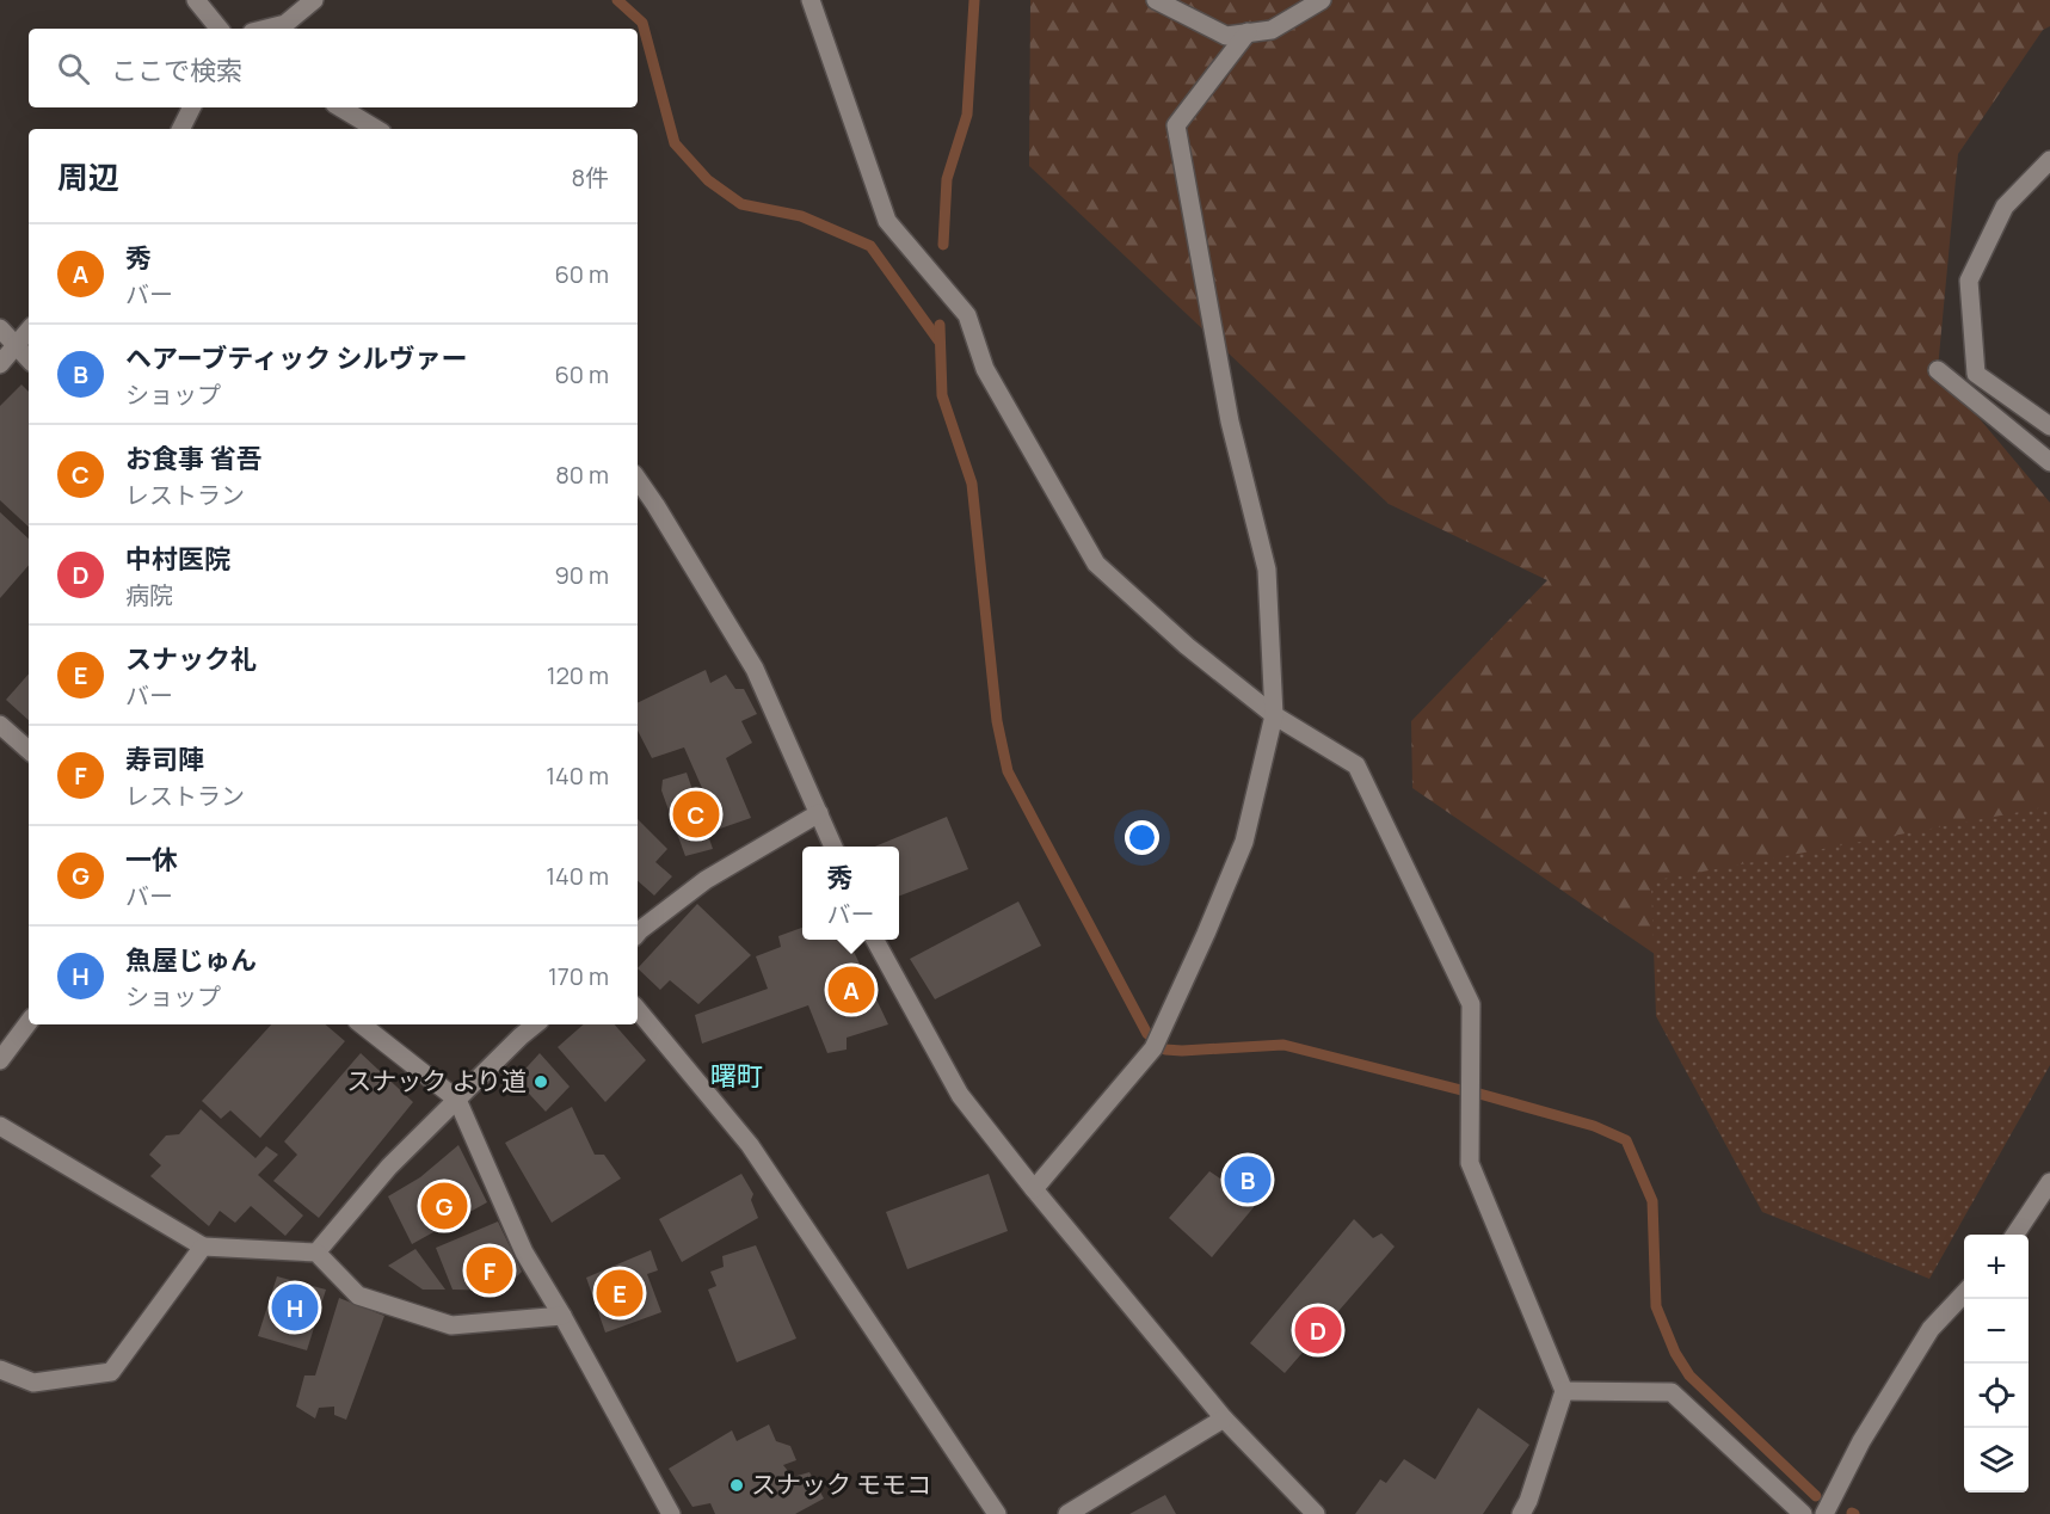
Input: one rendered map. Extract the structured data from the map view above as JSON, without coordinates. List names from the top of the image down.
{
  "districts": ["曙町"],
  "places": ["スナック より道", "スナック モモコ"],
  "page": {
    "search": "ここで検索",
    "heading": ["周辺", "8件"],
    "list": [
      {
        "mark": "A",
        "name": "秀",
        "note": "バー",
        "value": "60 m"
      },
      {
        "mark": "B",
        "name": "ヘアーブティック シルヴァー",
        "note": "ショップ",
        "value": "60 m"
      },
      {
        "mark": "C",
        "name": "お食事 省吾",
        "note": "レストラン",
        "value": "80 m"
      },
      {
        "mark": "D",
        "name": "中村医院",
        "note": "病院",
        "value": "90 m"
      },
      {
        "mark": "E",
        "name": "スナック礼",
        "note": "バー",
        "value": "120 m"
      },
      {
        "mark": "F",
        "name": "寿司陣",
        "note": "レストラン",
        "value": "140 m"
      },
      {
        "mark": "G",
        "name": "一休",
        "note": "バー",
        "value": "140 m"
      },
      {
        "mark": "H",
        "name": "魚屋じゅん",
        "note": "ショップ",
        "value": "170 m"
      }
    ],
    "pins": [
      "C",
      "A",
      "B",
      "G",
      "F",
      "E",
      "H",
      "D"
    ],
    "popup": ["秀", "バー"],
    "map_buttons": ["+", "−"]
  }
}
